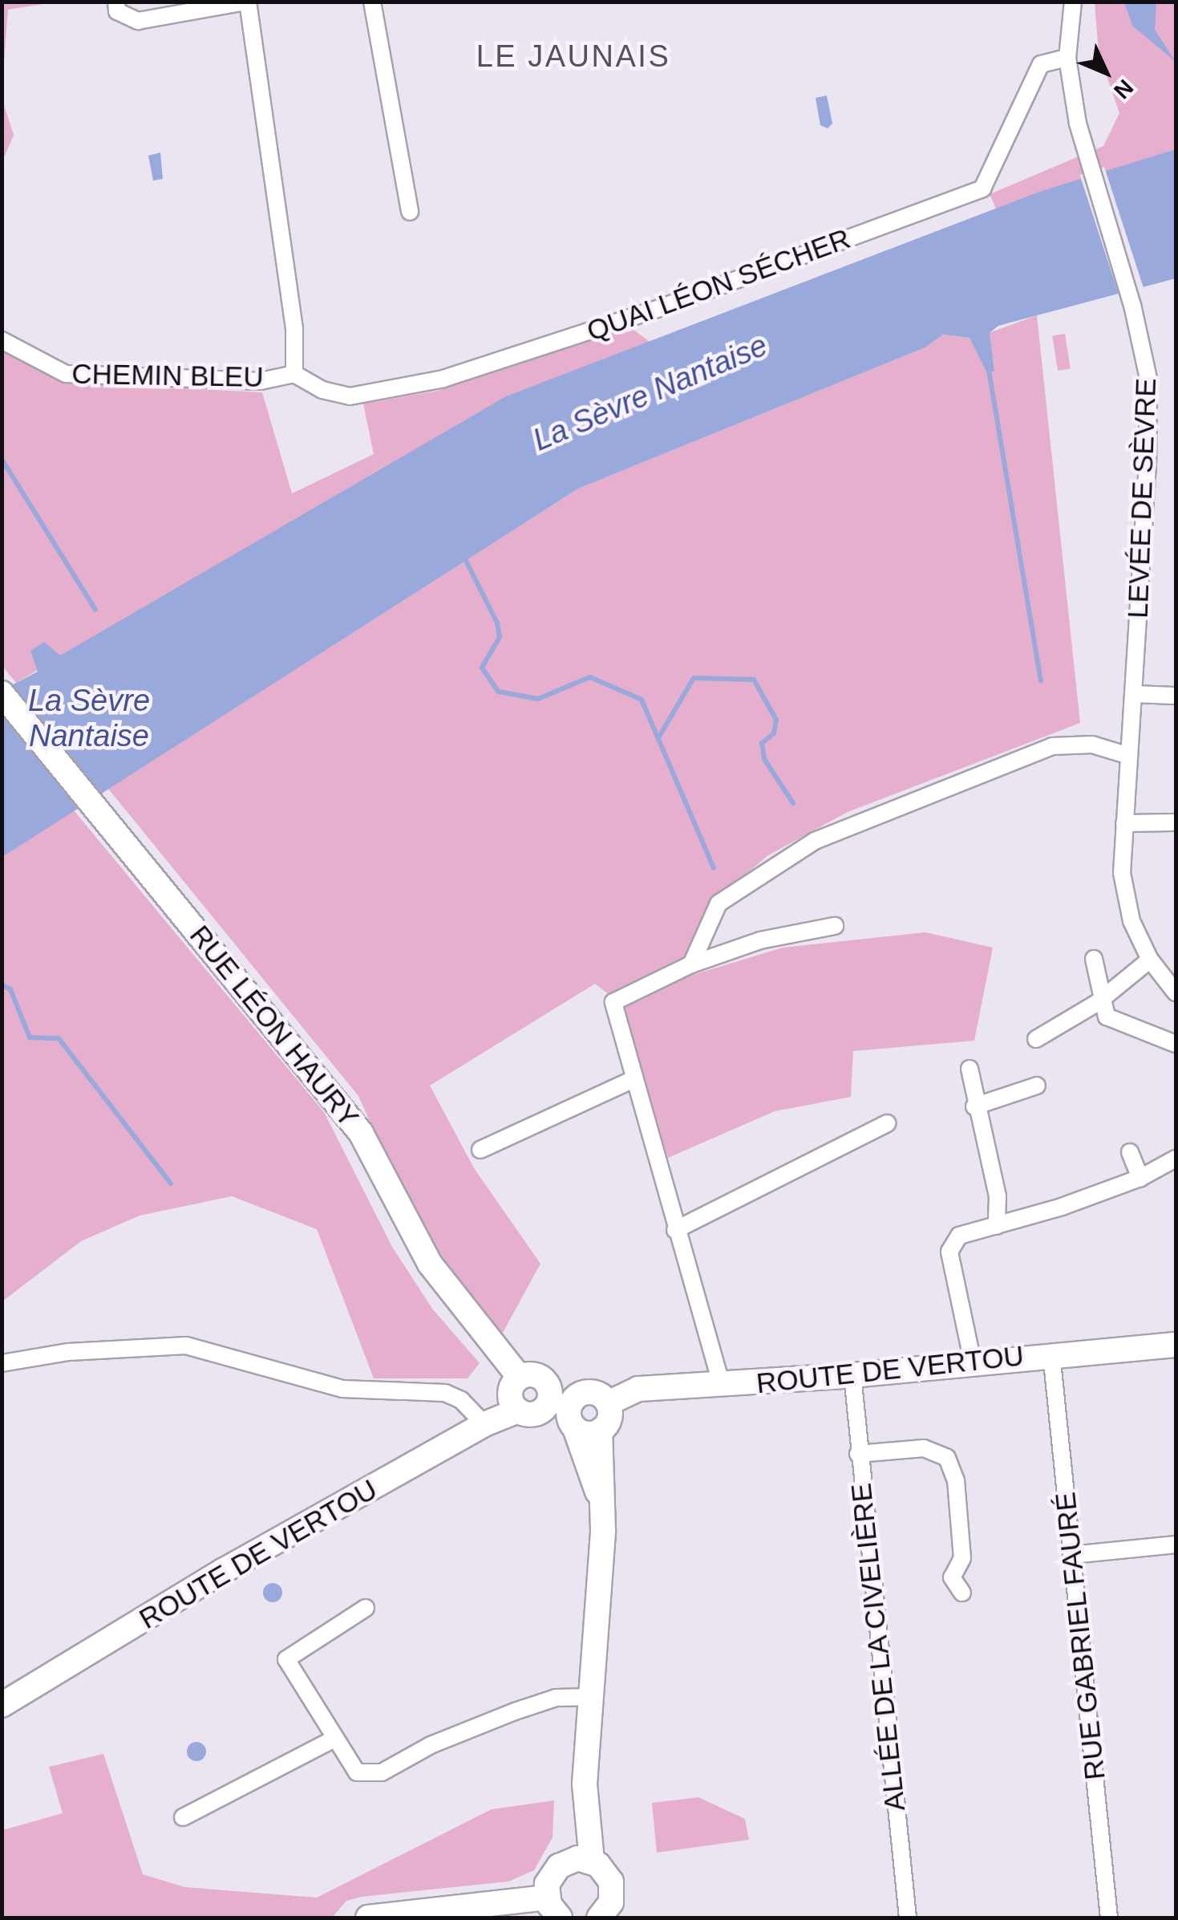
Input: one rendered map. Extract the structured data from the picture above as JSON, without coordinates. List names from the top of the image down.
{
  "streets": {
    "street": [
      "QUAI LÉON SÉCHER",
      "CHEMIN BLEU",
      "LEVÉE DE SÈVRE",
      "RUE LÉON HAURY",
      "ROUTE DE VERTOU",
      "RUE GABRIEL FAURÉ",
      "ALLÉE DE LA CIVELIÈRE"
    ]
  },
  "crossings": [
    ["QUAI LÉON SÉCHER", "CHEMIN BLEU"],
    ["QUAI LÉON SÉCHER", "LEVÉE DE SÈVRE"],
    ["RUE LÉON HAURY", "ROUTE DE VERTOU"],
    ["ROUTE DE VERTOU", "RUE GABRIEL FAURÉ"],
    ["ROUTE DE VERTOU", "ALLÉE DE LA CIVELIÈRE"]
  ],
  "districts": ["LE JAUNAIS"],
  "water": ["La Sèvre Nantaise"],
  "north": "bottom right"
}
